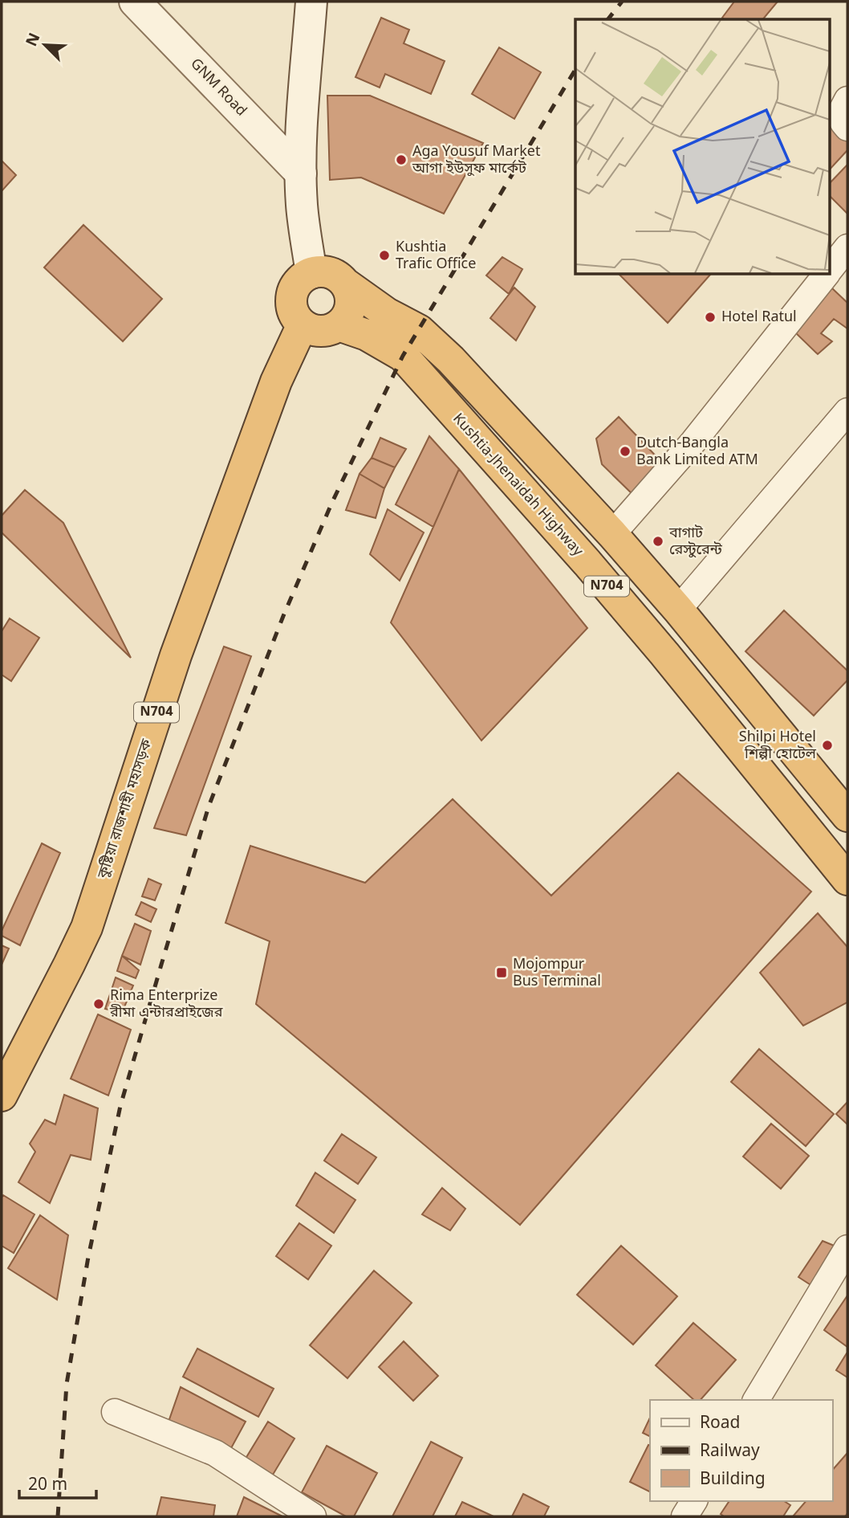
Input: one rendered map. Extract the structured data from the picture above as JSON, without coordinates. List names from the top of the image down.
{
  "streets": {
    "highway": ["Kushtia-Jhenaidah Highway", "N704", "কুষ্টিয়া রাজশাহী মহাসড়ক"],
    "main road": ["GNM Road"]
  },
  "crossings": [
    ["Kushtia-Jhenaidah Highway", "N704"],
    ["Kushtia-Jhenaidah Highway", "কুষ্টিয়া রাজশাহী মহাসড়ক"],
    ["N704", "কুষ্টিয়া রাজশাহী মহাসড়ক"]
  ],
  "places": {
    "other": [
      "Aga Yousuf Market আগা ইউসুফ মার্কেট",
      "Kushtia Trafic Office",
      "Hotel Ratul",
      "Dutch-Bangla Bank Limited ATM",
      "বাগাট রেস্টুরেন্ট",
      "Shilpi Hotel শিল্পী হোটেল",
      "Rima Enterprize রীমা এন্টারপ্রাইজের"
    ],
    "transit": ["Mojompur Bus Terminal"]
  },
  "legend": ["Road", "Railway", "Building"],
  "scale_bar": "20 m",
  "north": "top left"
}
